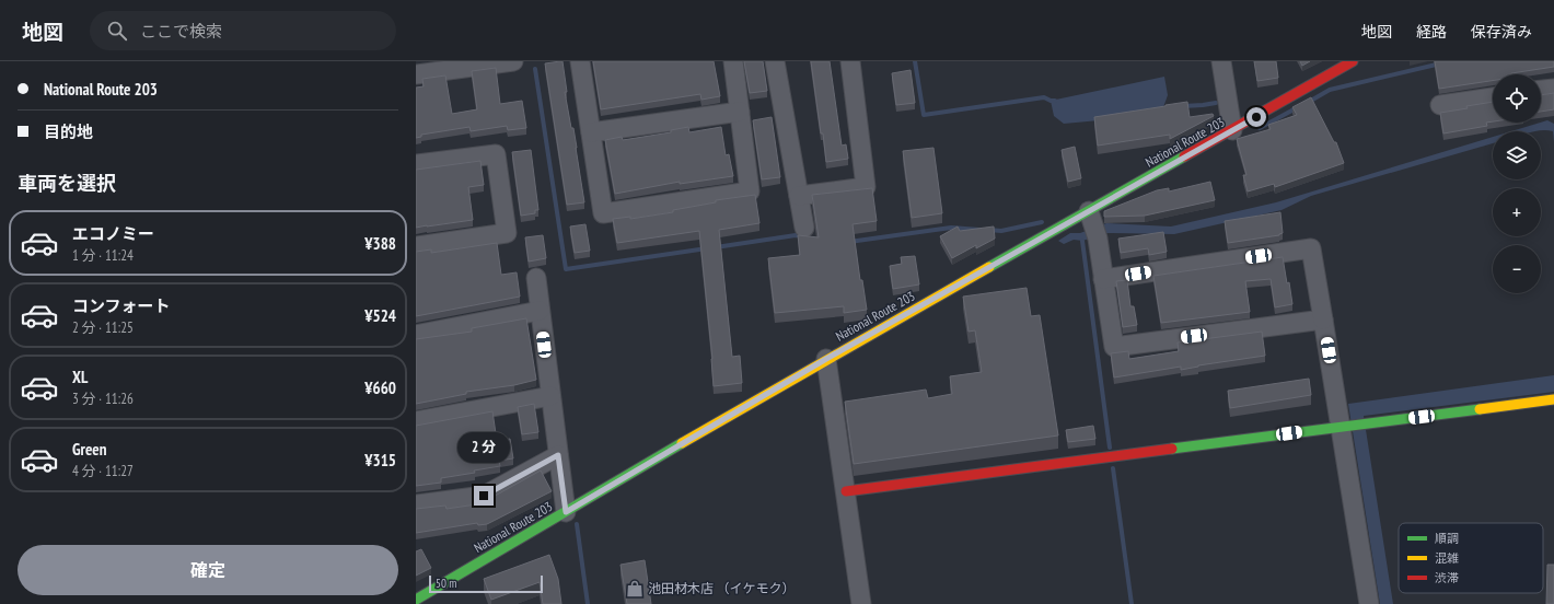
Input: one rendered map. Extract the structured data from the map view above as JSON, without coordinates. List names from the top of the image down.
{
  "streets": {
    "main road": ["National Route 203"]
  },
  "places": {
    "shop": ["池田材木店 （イケモク）"]
  },
  "legend": ["順調", "混雑", "渋滞"],
  "scale_bar": "50 m",
  "page": {
    "header": "地図",
    "search": "ここで検索",
    "nav": ["地図", "経路", "保存済み"],
    "banner": ["National Route 203", "目的地"],
    "map_buttons": ["+", "−"],
    "heading": "車両を選択",
    "list": [
      {
        "name": "エコノミー",
        "note": "1 分 · 11:24",
        "value": "¥388"
      },
      {
        "name": "コンフォート",
        "note": "2 分 · 11:25",
        "value": "¥524"
      },
      {
        "name": "XL",
        "note": "3 分 · 11:26",
        "value": "¥660"
      },
      {
        "name": "Green",
        "note": "4 分 · 11:27",
        "value": "¥315"
      }
    ],
    "bubble": "2 分",
    "buttons": "確定",
    "scale": "50 m"
  }
}
